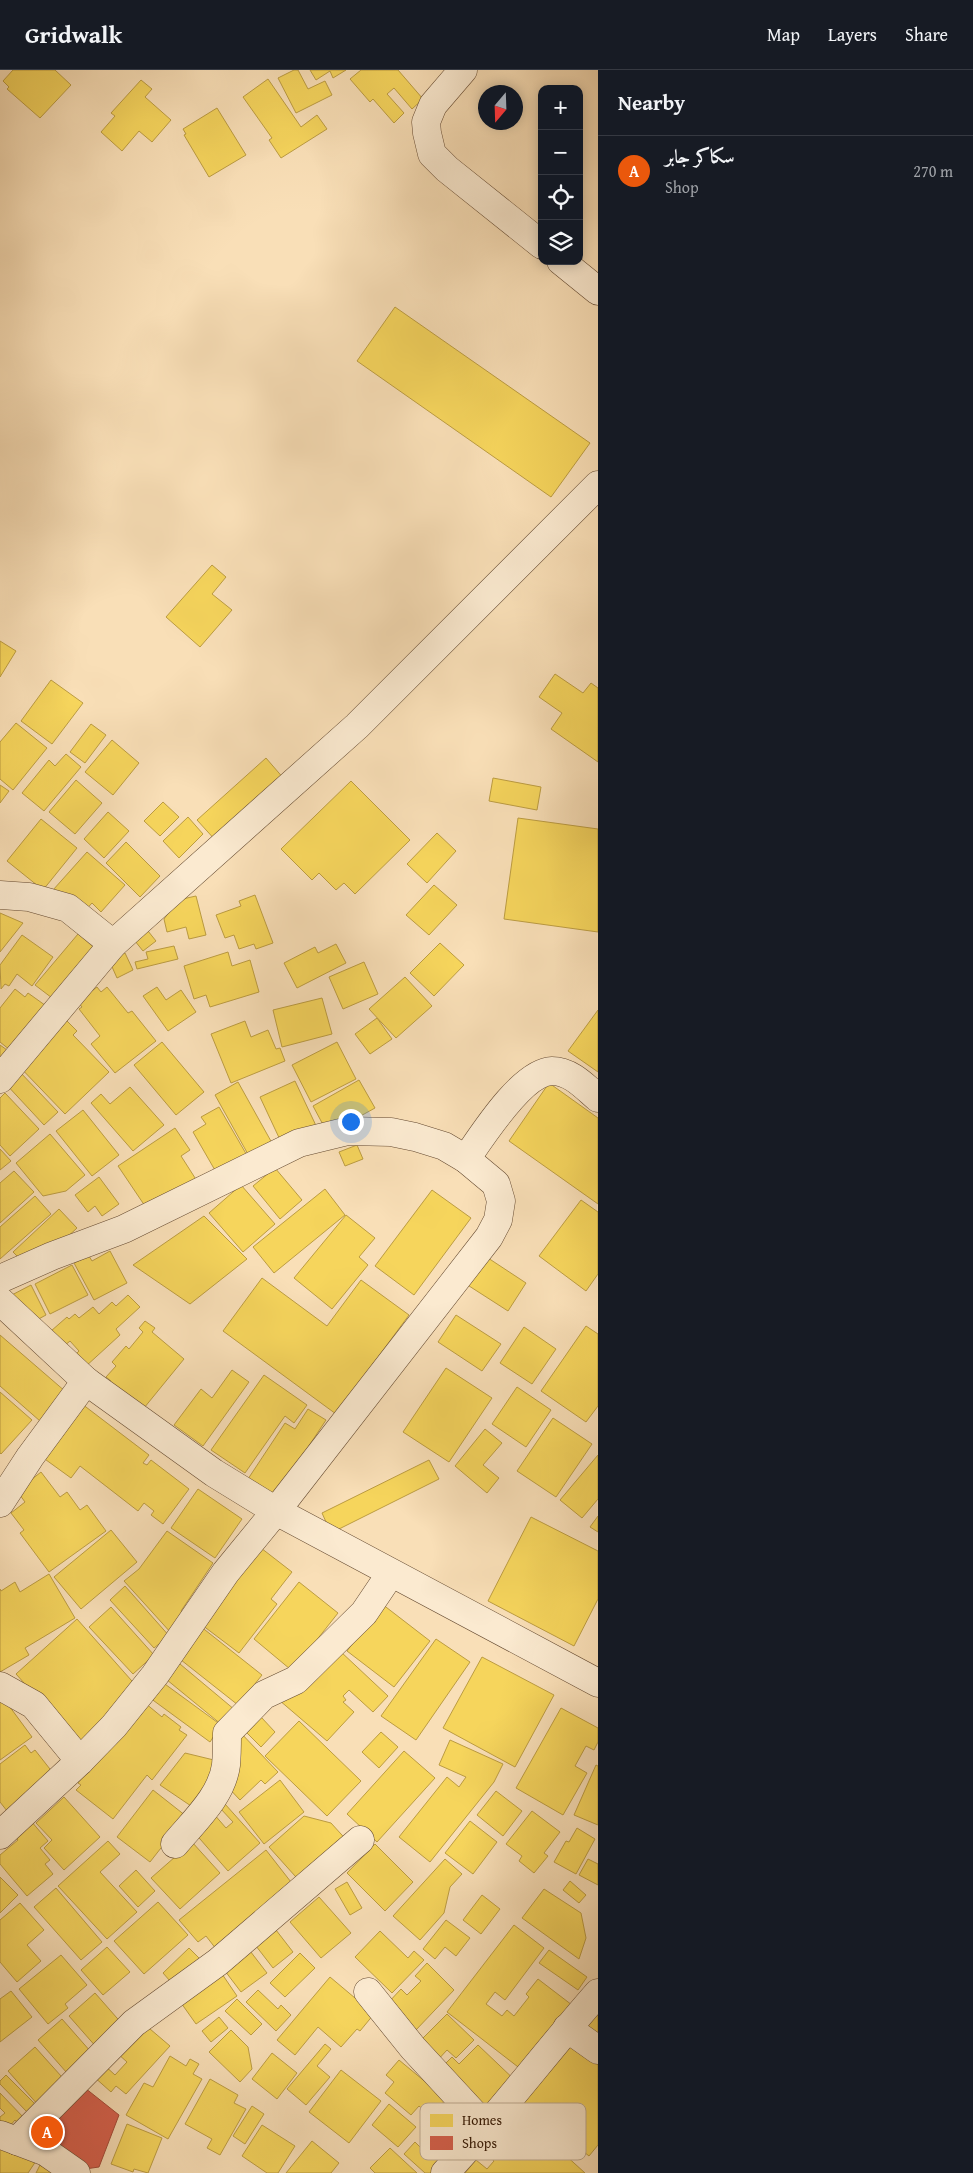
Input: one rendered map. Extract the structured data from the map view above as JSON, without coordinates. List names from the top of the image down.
{
  "legend": ["Homes", "Shops"],
  "north": "bottom",
  "page": {
    "header": "Gridwalk",
    "nav": ["Map", "Layers", "Share"],
    "heading": "Nearby",
    "map_buttons": ["+", "−"],
    "list": [
      {
        "mark": "A",
        "name": "سكاكر جابر",
        "note": "Shop",
        "value": "270 m"
      }
    ],
    "pins": "A"
  }
}
